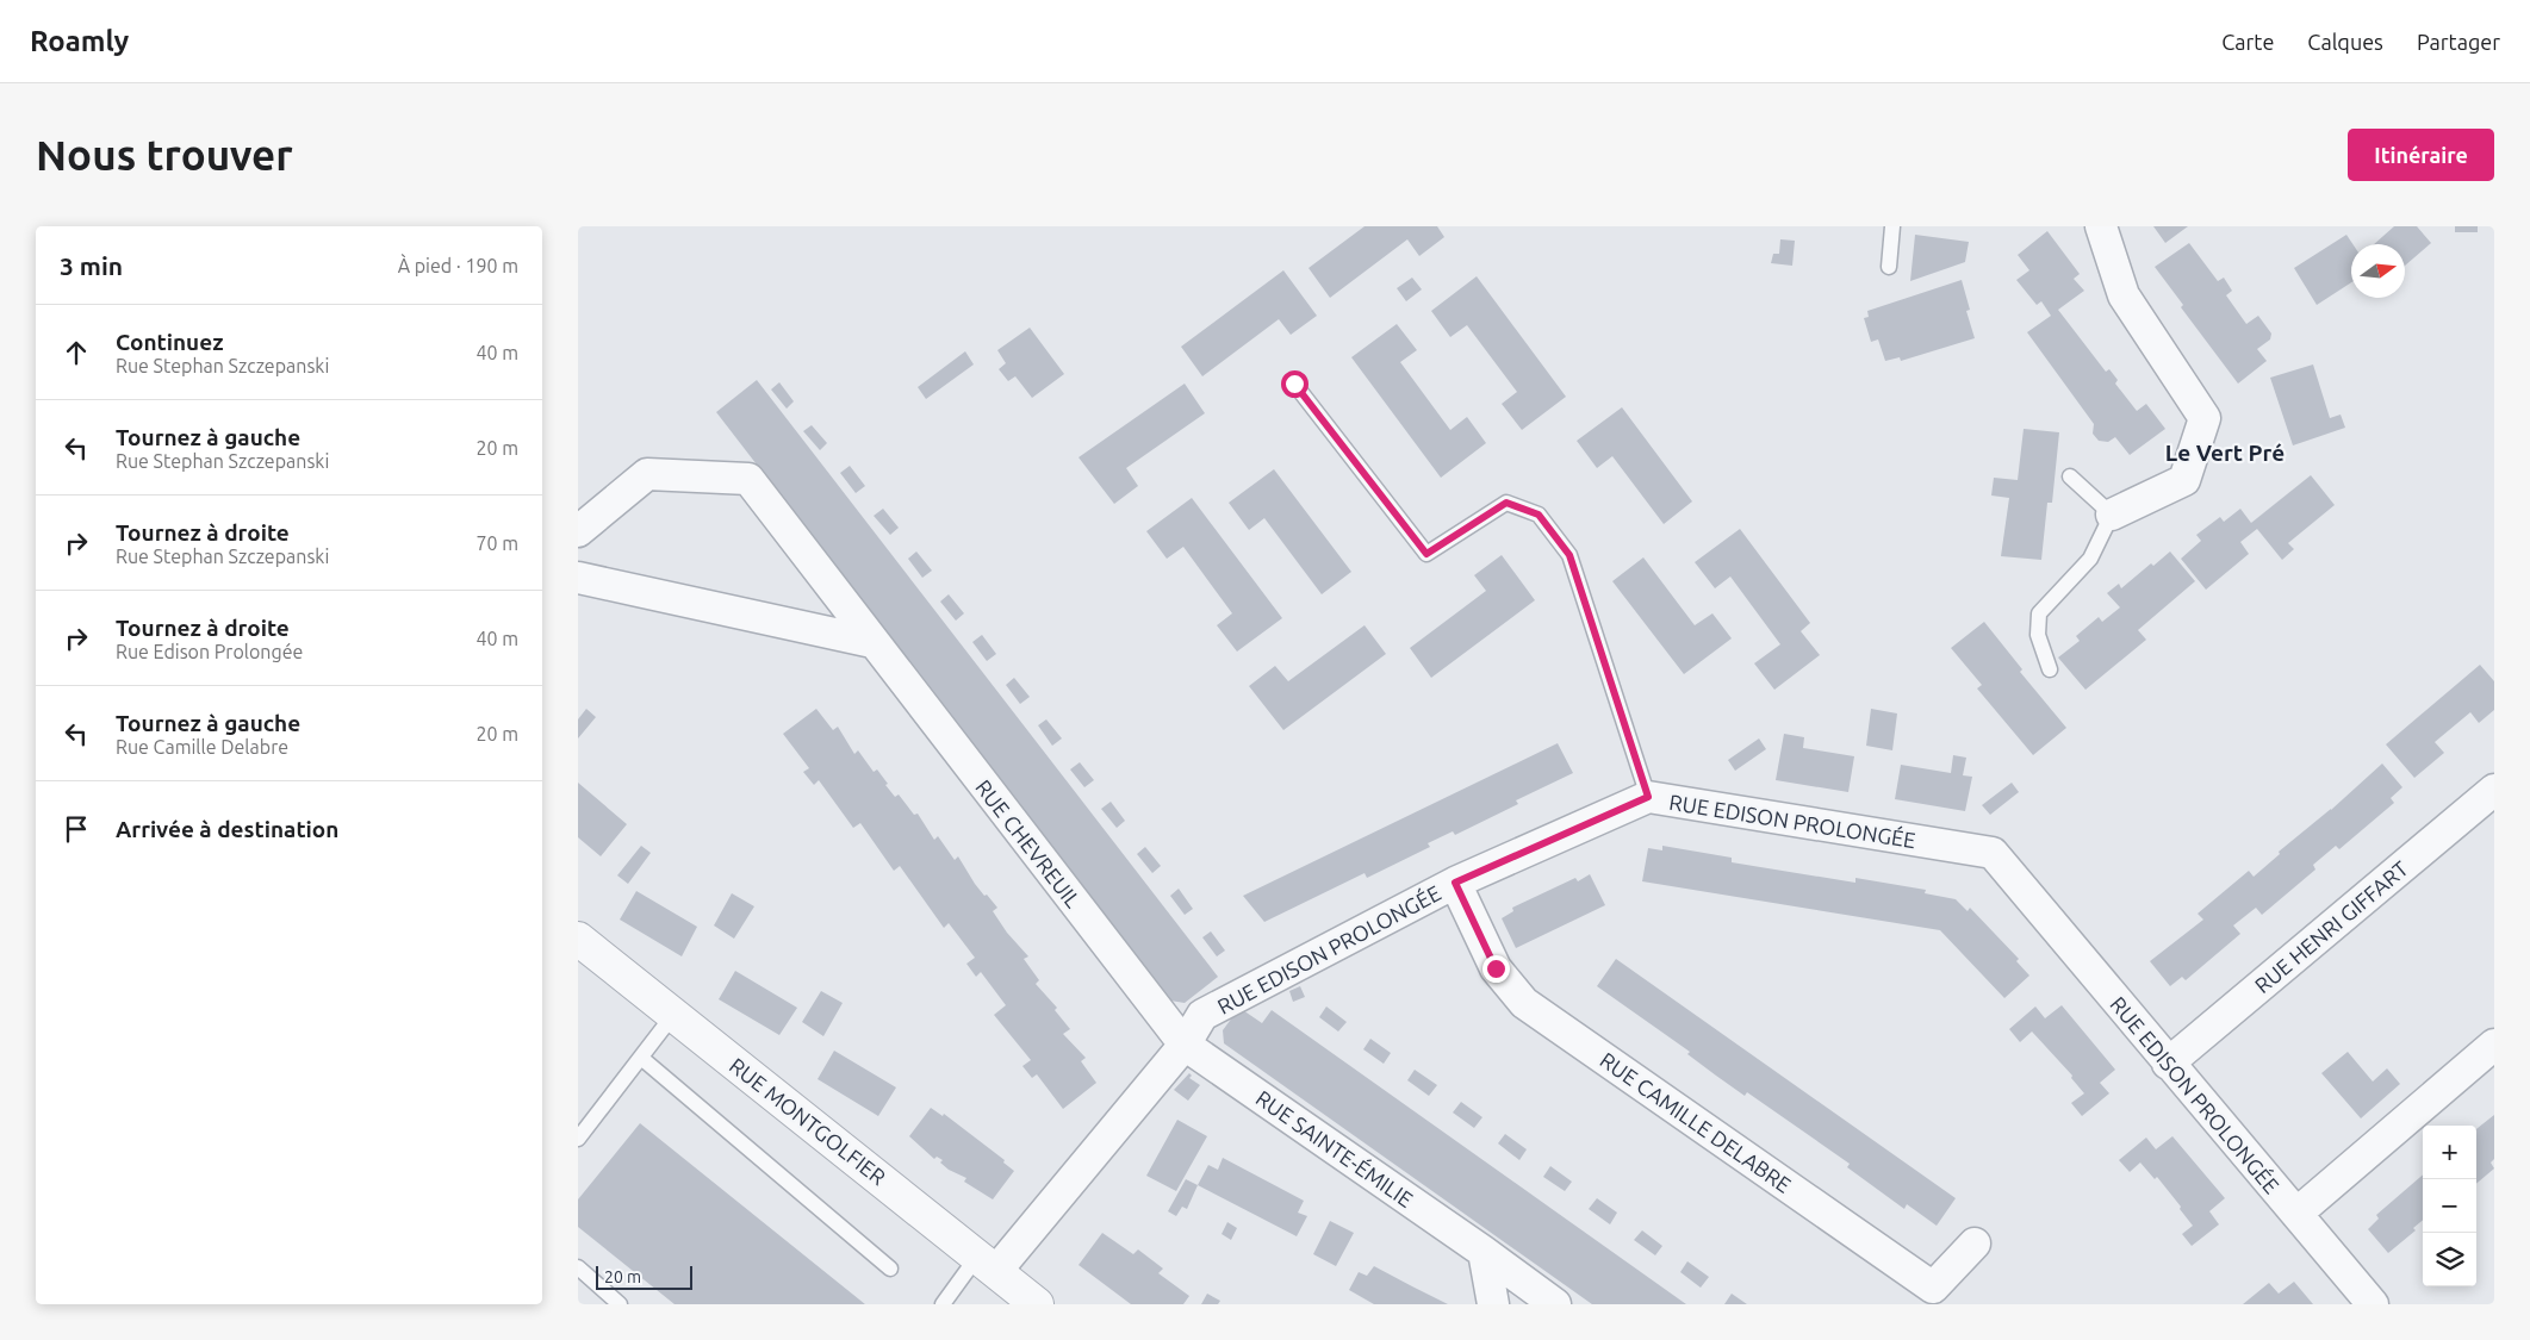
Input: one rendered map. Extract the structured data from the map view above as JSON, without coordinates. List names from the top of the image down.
{
  "streets": {
    "street": [
      "RUE EDISON PROLONGÉE",
      "RUE CHEVREUIL",
      "RUE HENRI GIFFART",
      "RUE MONTGOLFIER",
      "RUE CAMILLE DELABRE",
      "RUE SAINTE-ÉMILIE"
    ]
  },
  "crossings": [
    ["RUE EDISON PROLONGÉE", "RUE CHEVREUIL"],
    ["RUE EDISON PROLONGÉE", "RUE HENRI GIFFART"],
    ["RUE EDISON PROLONGÉE", "RUE MONTGOLFIER"],
    ["RUE EDISON PROLONGÉE", "RUE CAMILLE DELABRE"],
    ["RUE EDISON PROLONGÉE", "RUE SAINTE-ÉMILIE"],
    ["RUE CHEVREUIL", "RUE SAINTE-ÉMILIE"]
  ],
  "districts": ["Le Vert Pré"],
  "scale_bar": "20 m",
  "north": "right",
  "page": {
    "header": "Roamly",
    "nav": ["Carte", "Calques", "Partager"],
    "buttons": "Itinéraire",
    "title": "Nous trouver",
    "heading": ["3 min", "À pied · 190 m"],
    "list": [
      ["Continuez", "Rue Stephan Szczepanski", "40 m"],
      ["Tournez à gauche", "Rue Stephan Szczepanski", "20 m"],
      ["Tournez à droite", "Rue Stephan Szczepanski", "70 m"],
      ["Tournez à droite", "Rue Edison Prolongée", "40 m"],
      ["Tournez à gauche", "Rue Camille Delabre", "20 m"],
      "Arrivée à destination"
    ],
    "map_buttons": ["+", "−"],
    "scale": "20 m"
  }
}
